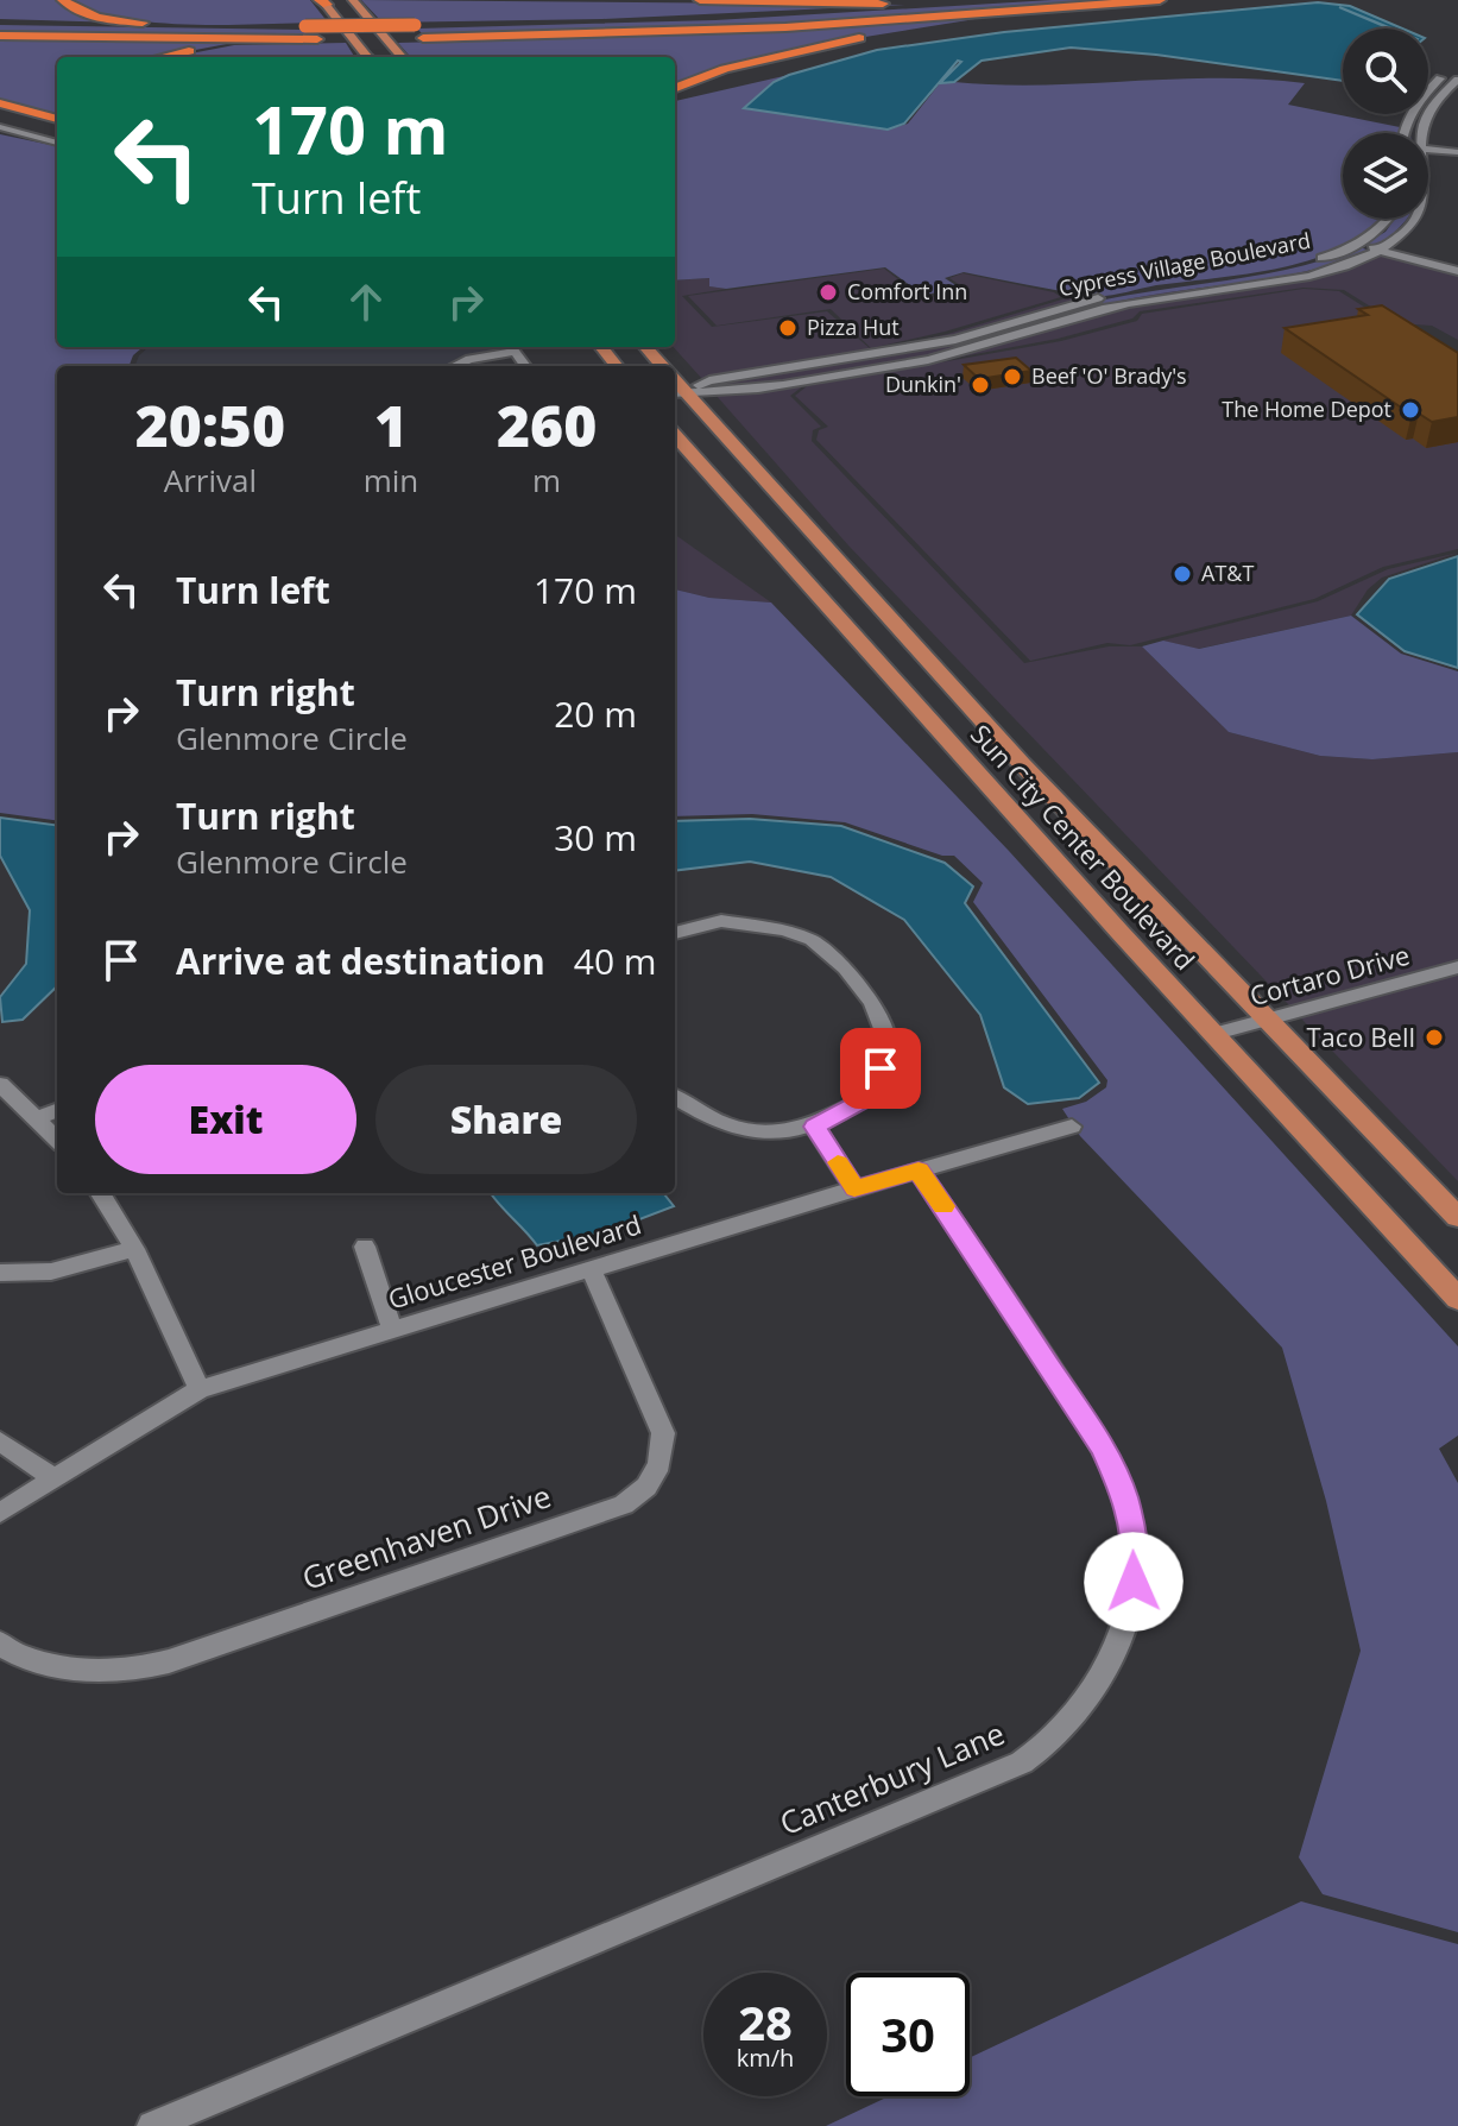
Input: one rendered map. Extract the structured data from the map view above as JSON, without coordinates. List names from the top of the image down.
{
  "streets": {
    "main road": ["Sun City Center Boulevard"],
    "street": [
      "Cypress Village Boulevard",
      "Cortaro Drive",
      "Gloucester Boulevard",
      "Greenhaven Drive",
      "Canterbury Lane"
    ]
  },
  "crossings": [
    ["Cypress Village Boulevard", "Sun City Center Boulevard"],
    ["Sun City Center Boulevard", "Cortaro Drive"],
    ["Gloucester Boulevard", "Greenhaven Drive"],
    ["Gloucester Boulevard", "Canterbury Lane"]
  ],
  "places": [
    "Comfort Inn",
    "Pizza Hut",
    "Beef 'O' Brady's",
    "Dunkin'",
    "The Home Depot",
    "AT&T",
    "Taco Bell"
  ],
  "page": {
    "turn": ["170 m", "Turn left"],
    "eta": [
      "20:50",
      "Arrival",
      "1",
      "min",
      "260",
      "m"
    ],
    "list": [
      {
        "name": "Turn left",
        "value": "170 m"
      },
      {
        "name": "Turn right",
        "note": "Glenmore Circle",
        "value": "20 m"
      },
      {
        "name": "Turn right",
        "note": "Glenmore Circle",
        "value": "30 m"
      },
      {
        "name": "Arrive at destination",
        "value": "40 m"
      }
    ],
    "buttons": ["Exit", "Share"],
    "speed": "28 km/h",
    "limit": "30"
  }
}
